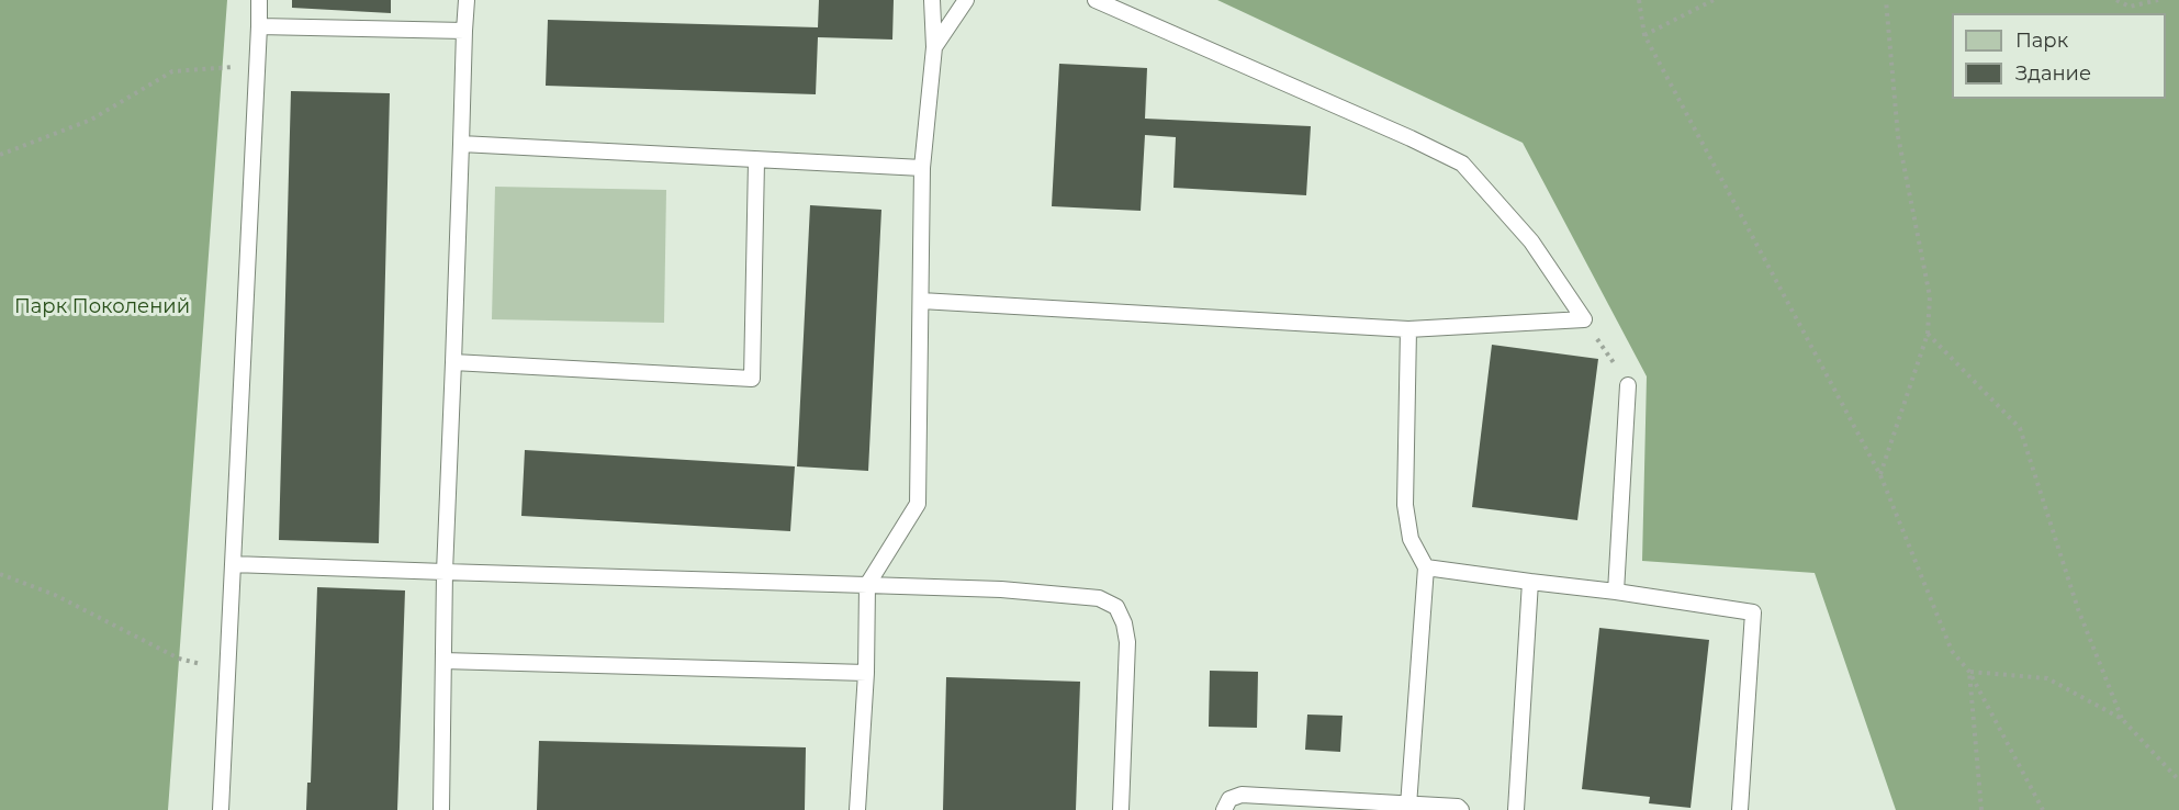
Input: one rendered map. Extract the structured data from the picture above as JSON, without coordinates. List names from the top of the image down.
{
  "parks": ["Парк Поколений"],
  "legend": ["Парк", "Здание"]
}
